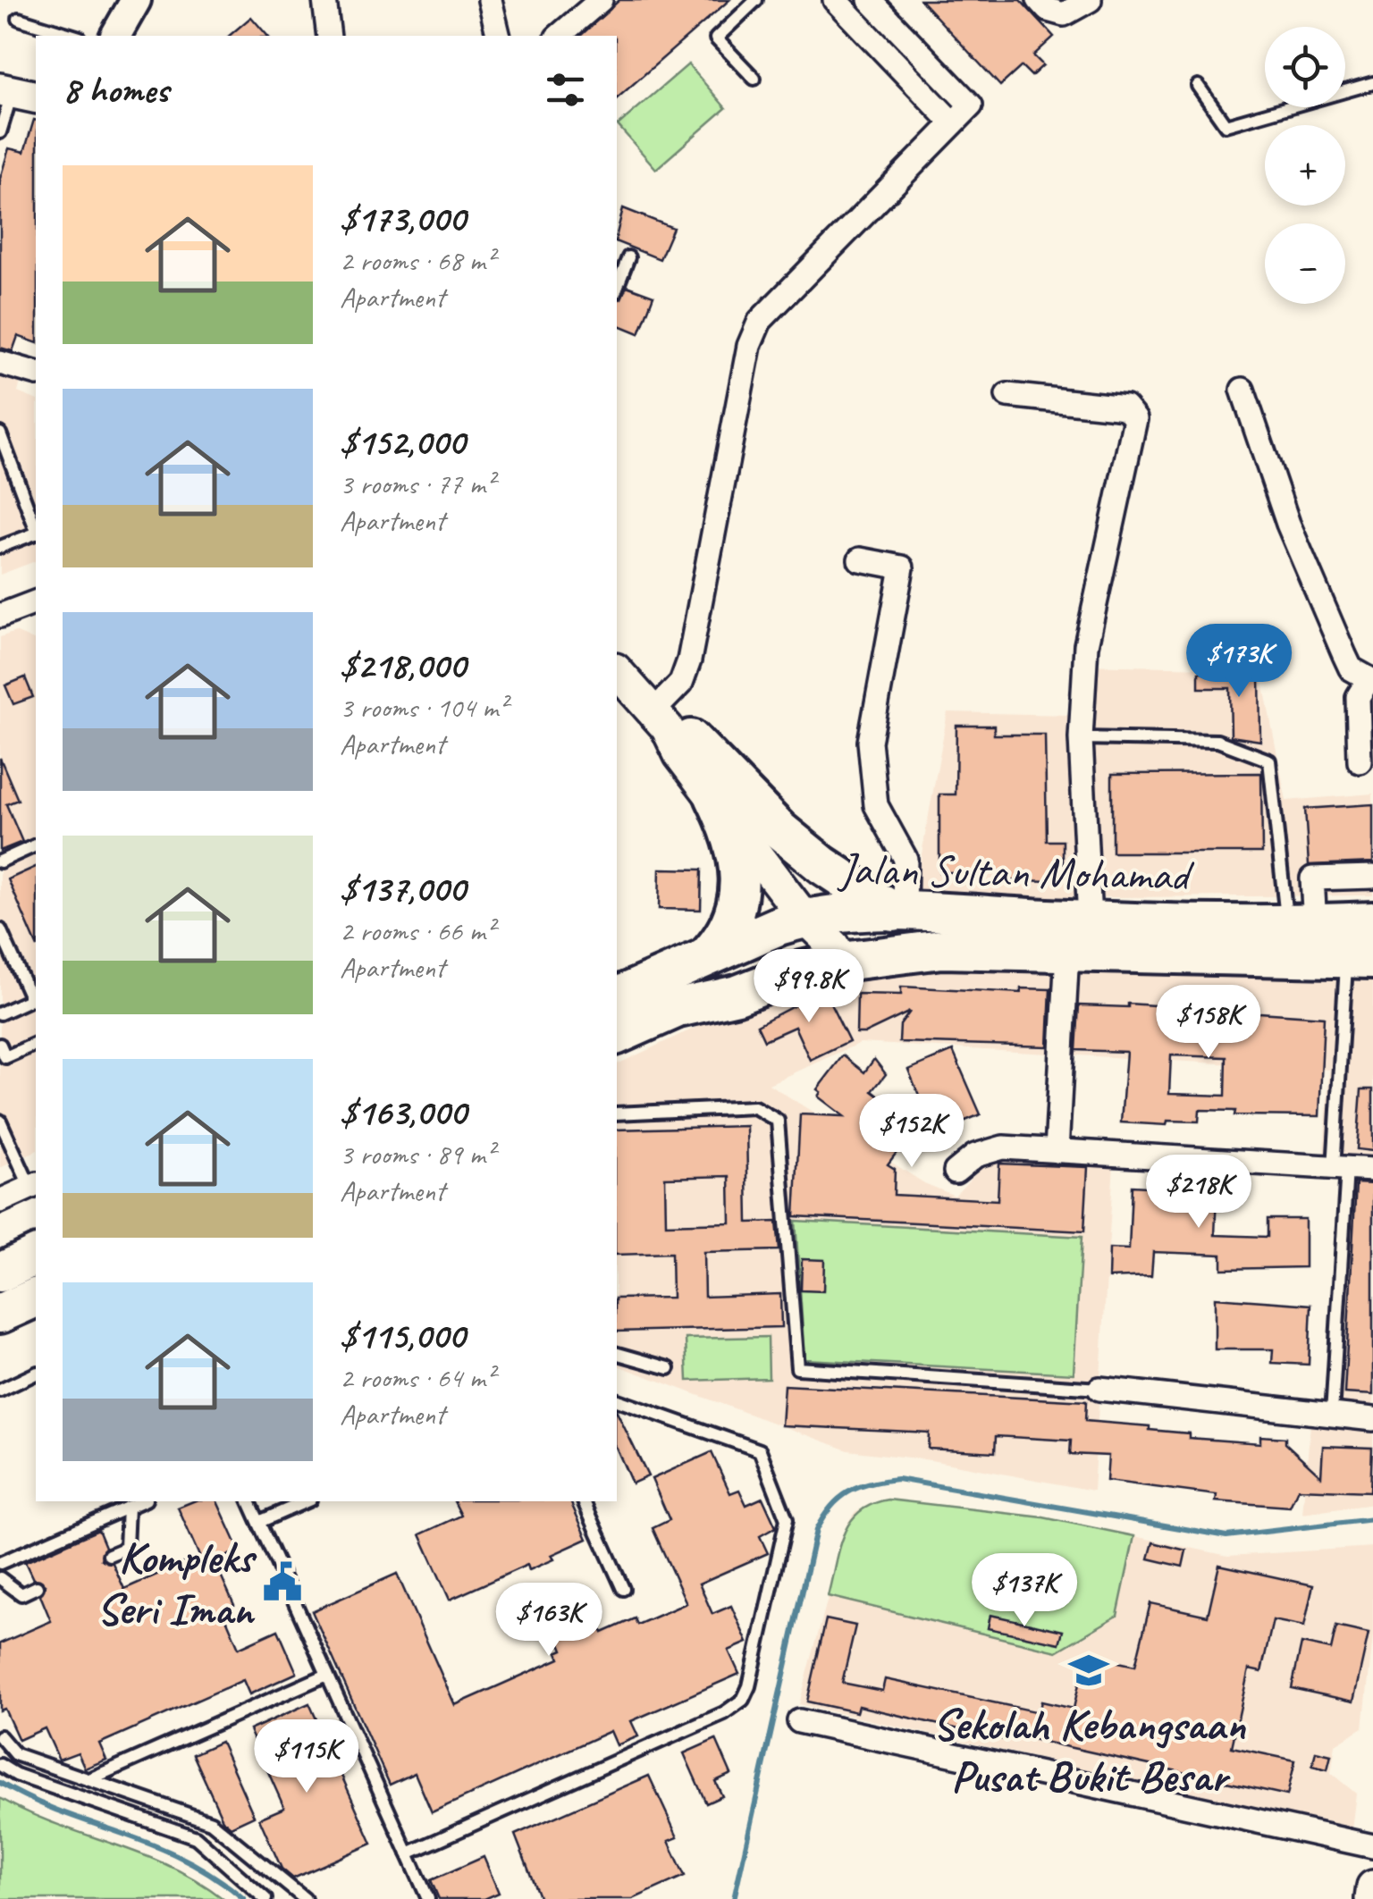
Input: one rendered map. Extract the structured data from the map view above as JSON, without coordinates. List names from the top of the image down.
{
  "streets": {
    "highway": ["Jalan Sultan Mohamad"]
  },
  "places": {
    "public building": ["Kompleks Seri Iman"],
    "school or university": ["Sekolah Kebangsaan Pusat Bukit Besar"]
  },
  "page": {
    "map_buttons": ["+", "−"],
    "heading": "8 homes",
    "list": [
      {
        "name": "$173,000",
        "note": "2 rooms · 68 m² · Apartment"
      },
      {
        "name": "$152,000",
        "note": "3 rooms · 77 m² · Apartment"
      },
      {
        "name": "$218,000",
        "note": "3 rooms · 104 m² · Apartment"
      },
      {
        "name": "$137,000",
        "note": "2 rooms · 66 m² · Apartment"
      },
      {
        "name": "$163,000",
        "note": "3 rooms · 89 m² · Apartment"
      },
      {
        "name": "$115,000",
        "note": "2 rooms · 64 m² · Apartment"
      }
    ],
    "price": [
      "$173K",
      "$99.8K",
      "$158K",
      "$152K",
      "$218K",
      "$137K",
      "$163K",
      "$115K"
    ]
  }
}
